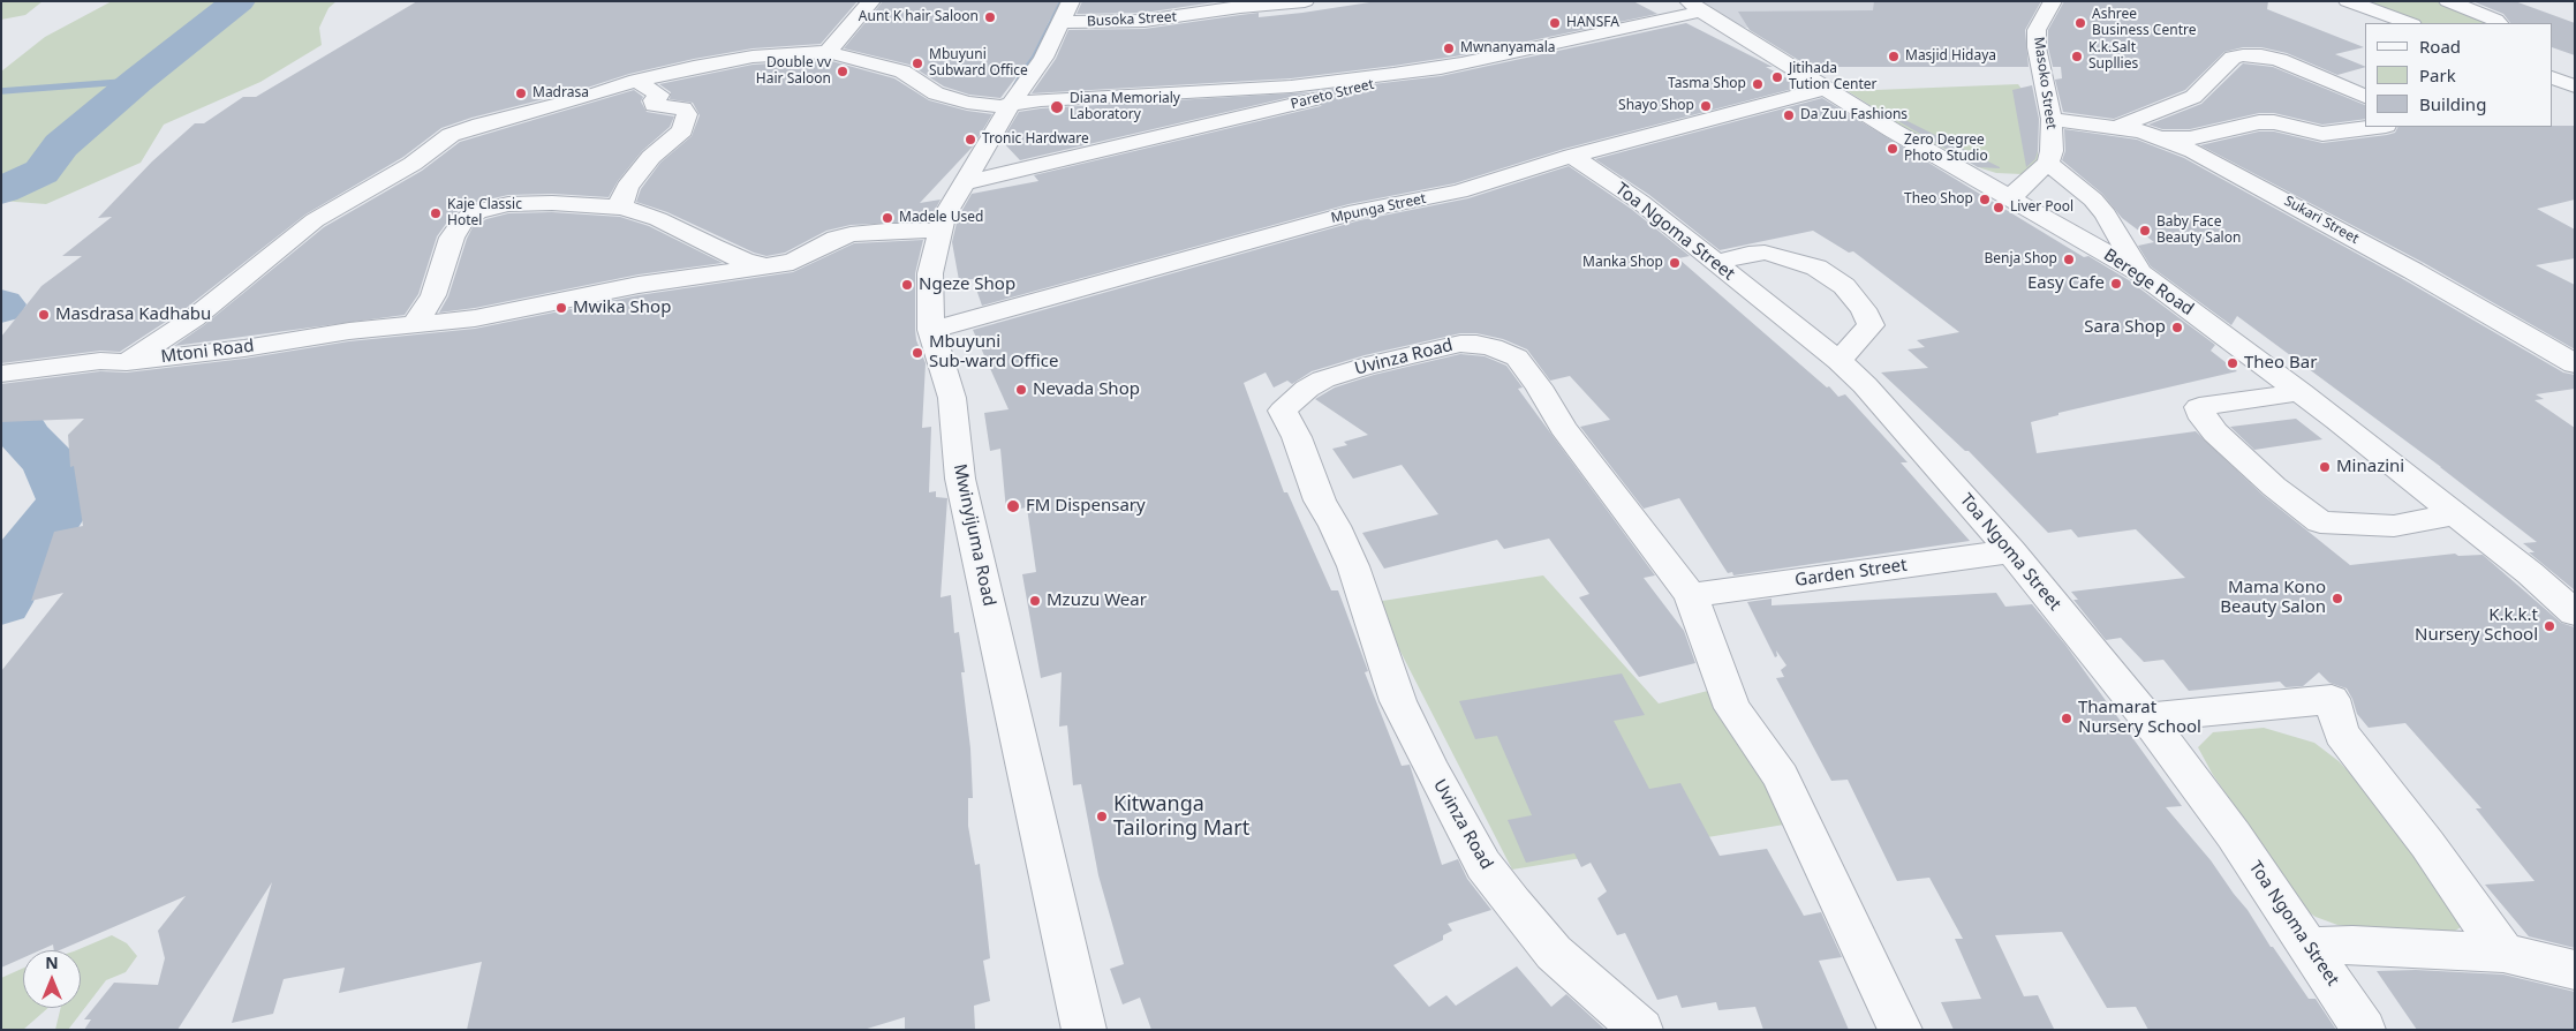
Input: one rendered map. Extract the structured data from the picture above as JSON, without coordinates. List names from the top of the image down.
{
  "streets": {
    "street": [
      "Busoka Street",
      "Masoko Street",
      "Pareto Street",
      "Mpunga Street",
      "Sukari Street",
      "Toa Ngoma Street",
      "Berege Road",
      "Mtoni Road",
      "Uvinza Road",
      "Mwinyijuma Road",
      "Garden Street"
    ]
  },
  "crossings": [
    ["Busoka Street", "Mwinyijuma Road"],
    ["Masoko Street", "Sukari Street"],
    ["Pareto Street", "Berege Road"],
    ["Pareto Street", "Mwinyijuma Road"],
    ["Mpunga Street", "Toa Ngoma Street"],
    ["Mpunga Street", "Berege Road"],
    ["Mpunga Street", "Mwinyijuma Road"],
    ["Toa Ngoma Street", "Garden Street"],
    ["Uvinza Road", "Garden Street"]
  ],
  "places": [
    "Aunt K hair Saloon",
    "HANSFA",
    "Ashree Business Centre",
    "Mwnanyamala",
    "Masjid Hidaya",
    "K.k.Salt Supllies",
    "Mbuyuni Subward Office",
    "Double vv Hair Saloon",
    "Jitihada Tution Center",
    "Tasma Shop",
    "Madrasa",
    "Shayo Shop",
    "Diana Memorialy Laboratory",
    "Da Zuu Fashions",
    "Tronic Hardware",
    "Zero Degree Photo Studio",
    "Theo Shop",
    "Liver Pool",
    "Kaje Classic Hotel",
    "Madele Used",
    "Baby Face Beauty Salon",
    "Benja Shop",
    "Manka Shop",
    "Easy Cafe",
    "Ngeze Shop",
    "Mwika Shop",
    "Masdrasa Kadhabu",
    "Sara Shop",
    "Mbuyuni Sub-ward Office",
    "Theo Bar",
    "Nevada Shop",
    "Minazini",
    "FM Dispensary",
    "Mama Kono Beauty Salon",
    "Mzuzu Wear",
    "K.k.k.t Nursery School",
    "Thamarat Nursery School",
    "Kitwanga Tailoring Mart"
  ],
  "legend": ["Road", "Park", "Building"],
  "north": "top"
}
